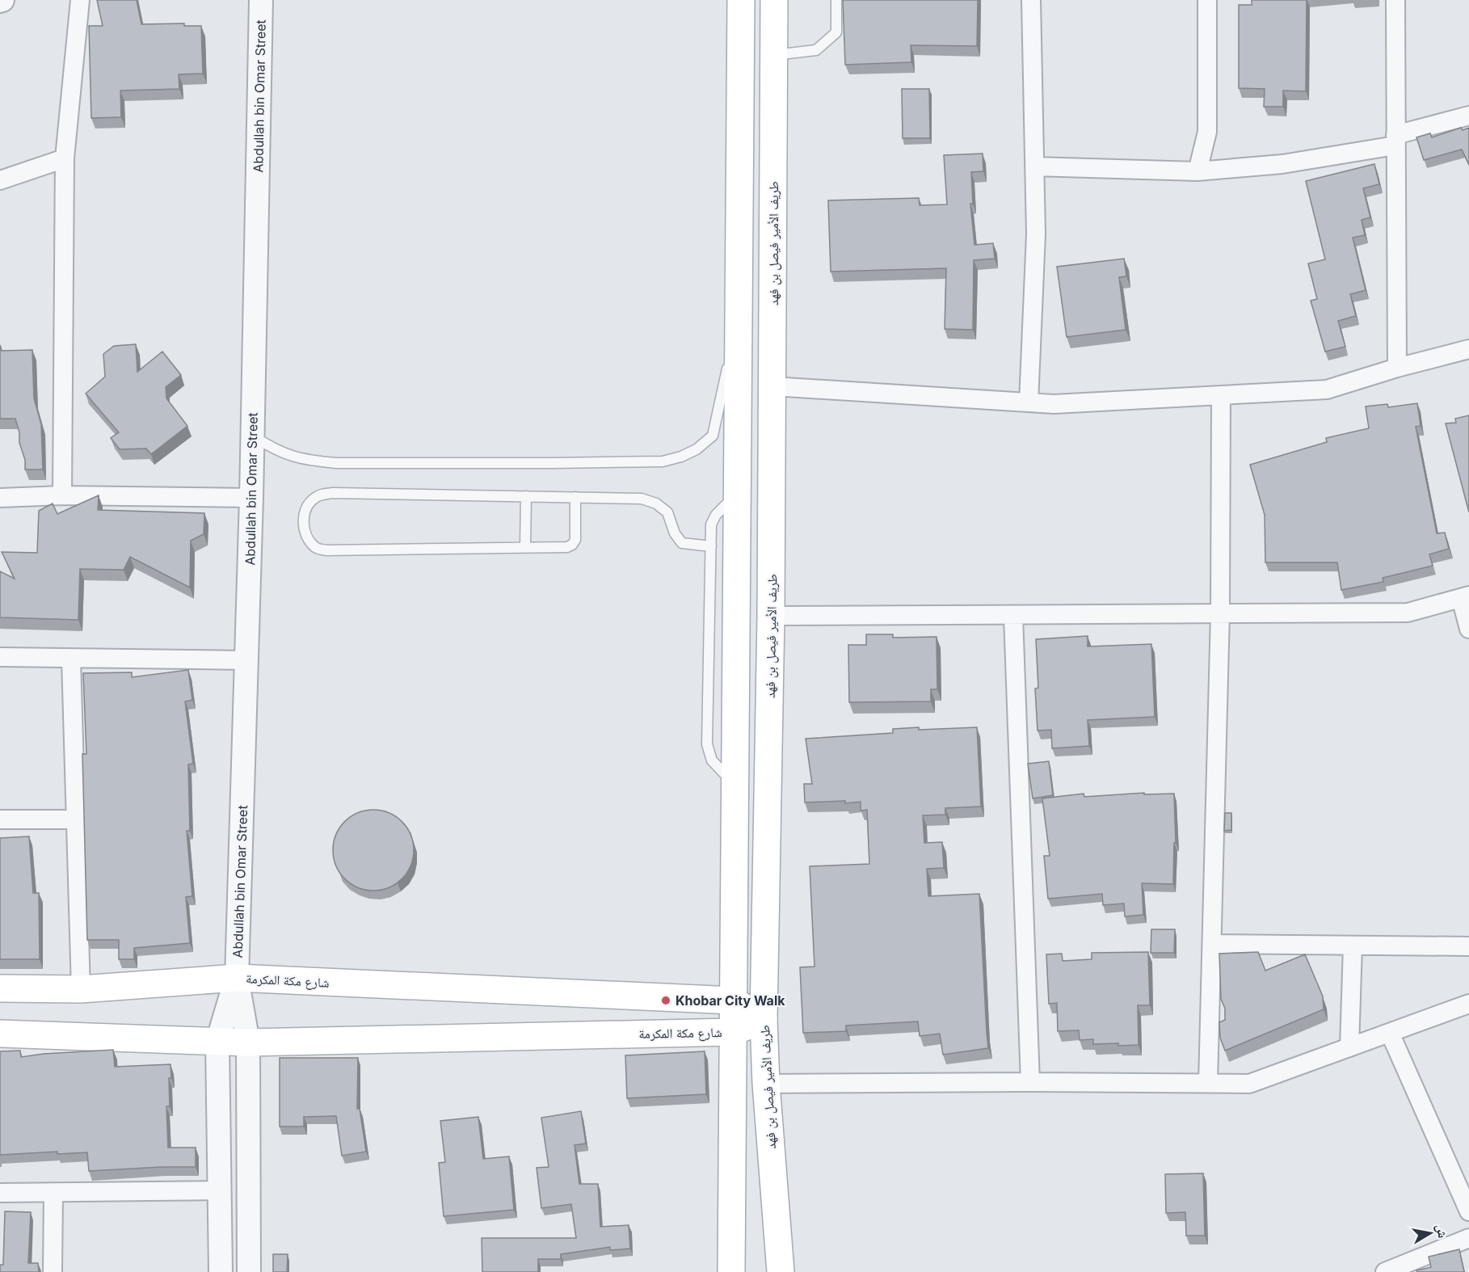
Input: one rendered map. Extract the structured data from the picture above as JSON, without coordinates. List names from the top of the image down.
{
  "streets": {
    "main road": ["طريف الأمير فيصل بن فهد", "شارع مكة المكرمة"],
    "street": ["Abdullah bin Omar Street"]
  },
  "crossings": [
    ["Abdullah bin Omar Street", "شارع مكة المكرمة"],
    ["طريف الأمير فيصل بن فهد", "شارع مكة المكرمة"]
  ],
  "places": ["Khobar City Walk"],
  "north": "right"
}
